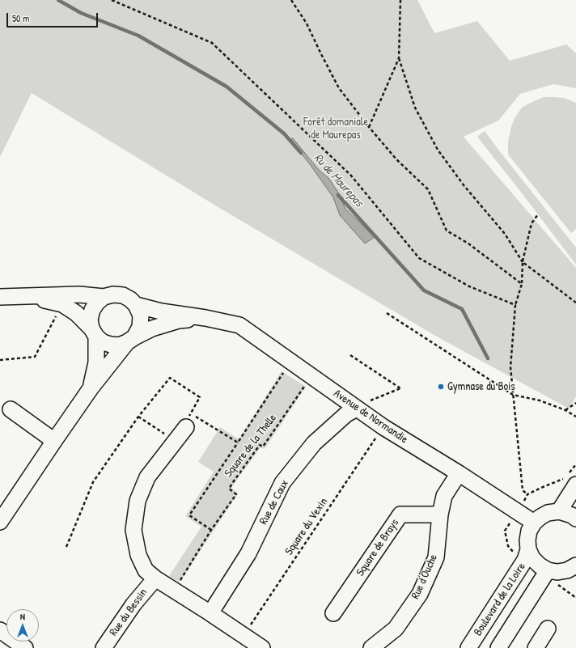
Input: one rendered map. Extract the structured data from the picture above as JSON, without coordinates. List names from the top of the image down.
{
  "streets": {
    "street": [
      "Avenue de Normandie",
      "Rue de Caux",
      "Square de Brays",
      "Rue d'Ouche",
      "Boulevard de la Loire",
      "Rue du Bessin"
    ],
    "path": ["Square de la Thelle", "Square du Vexin"]
  },
  "crossings": [
    ["Avenue de Normandie", "Square de la Thelle"],
    ["Avenue de Normandie", "Rue de Caux"],
    ["Avenue de Normandie", "Square du Vexin"],
    ["Avenue de Normandie", "Rue d'Ouche"],
    ["Square de Brays", "Rue d'Ouche"]
  ],
  "water": ["Ru de Maurepas"],
  "parks": ["Forêt domaniale de Maurepas"],
  "places": ["Gymnase du Bois"],
  "scale_bar": "50 m",
  "north": "top"
}
